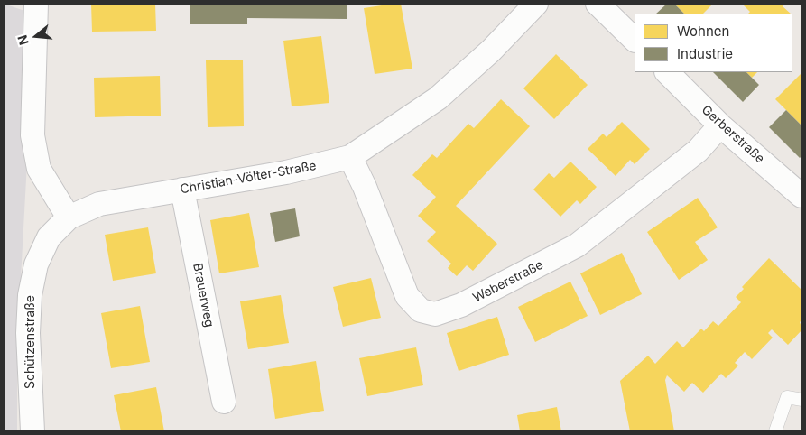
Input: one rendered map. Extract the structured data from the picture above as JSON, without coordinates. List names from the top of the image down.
{
  "streets": {
    "street": [
      "Gerberstraße",
      "Christian-Völter-Straße",
      "Weberstraße",
      "Brauerweg",
      "Schützenstraße"
    ]
  },
  "crossings": [
    ["Gerberstraße", "Weberstraße"],
    ["Christian-Völter-Straße", "Weberstraße"],
    ["Christian-Völter-Straße", "Brauerweg"],
    ["Christian-Völter-Straße", "Schützenstraße"]
  ],
  "legend": ["Wohnen", "Industrie"],
  "north": "left"
}
